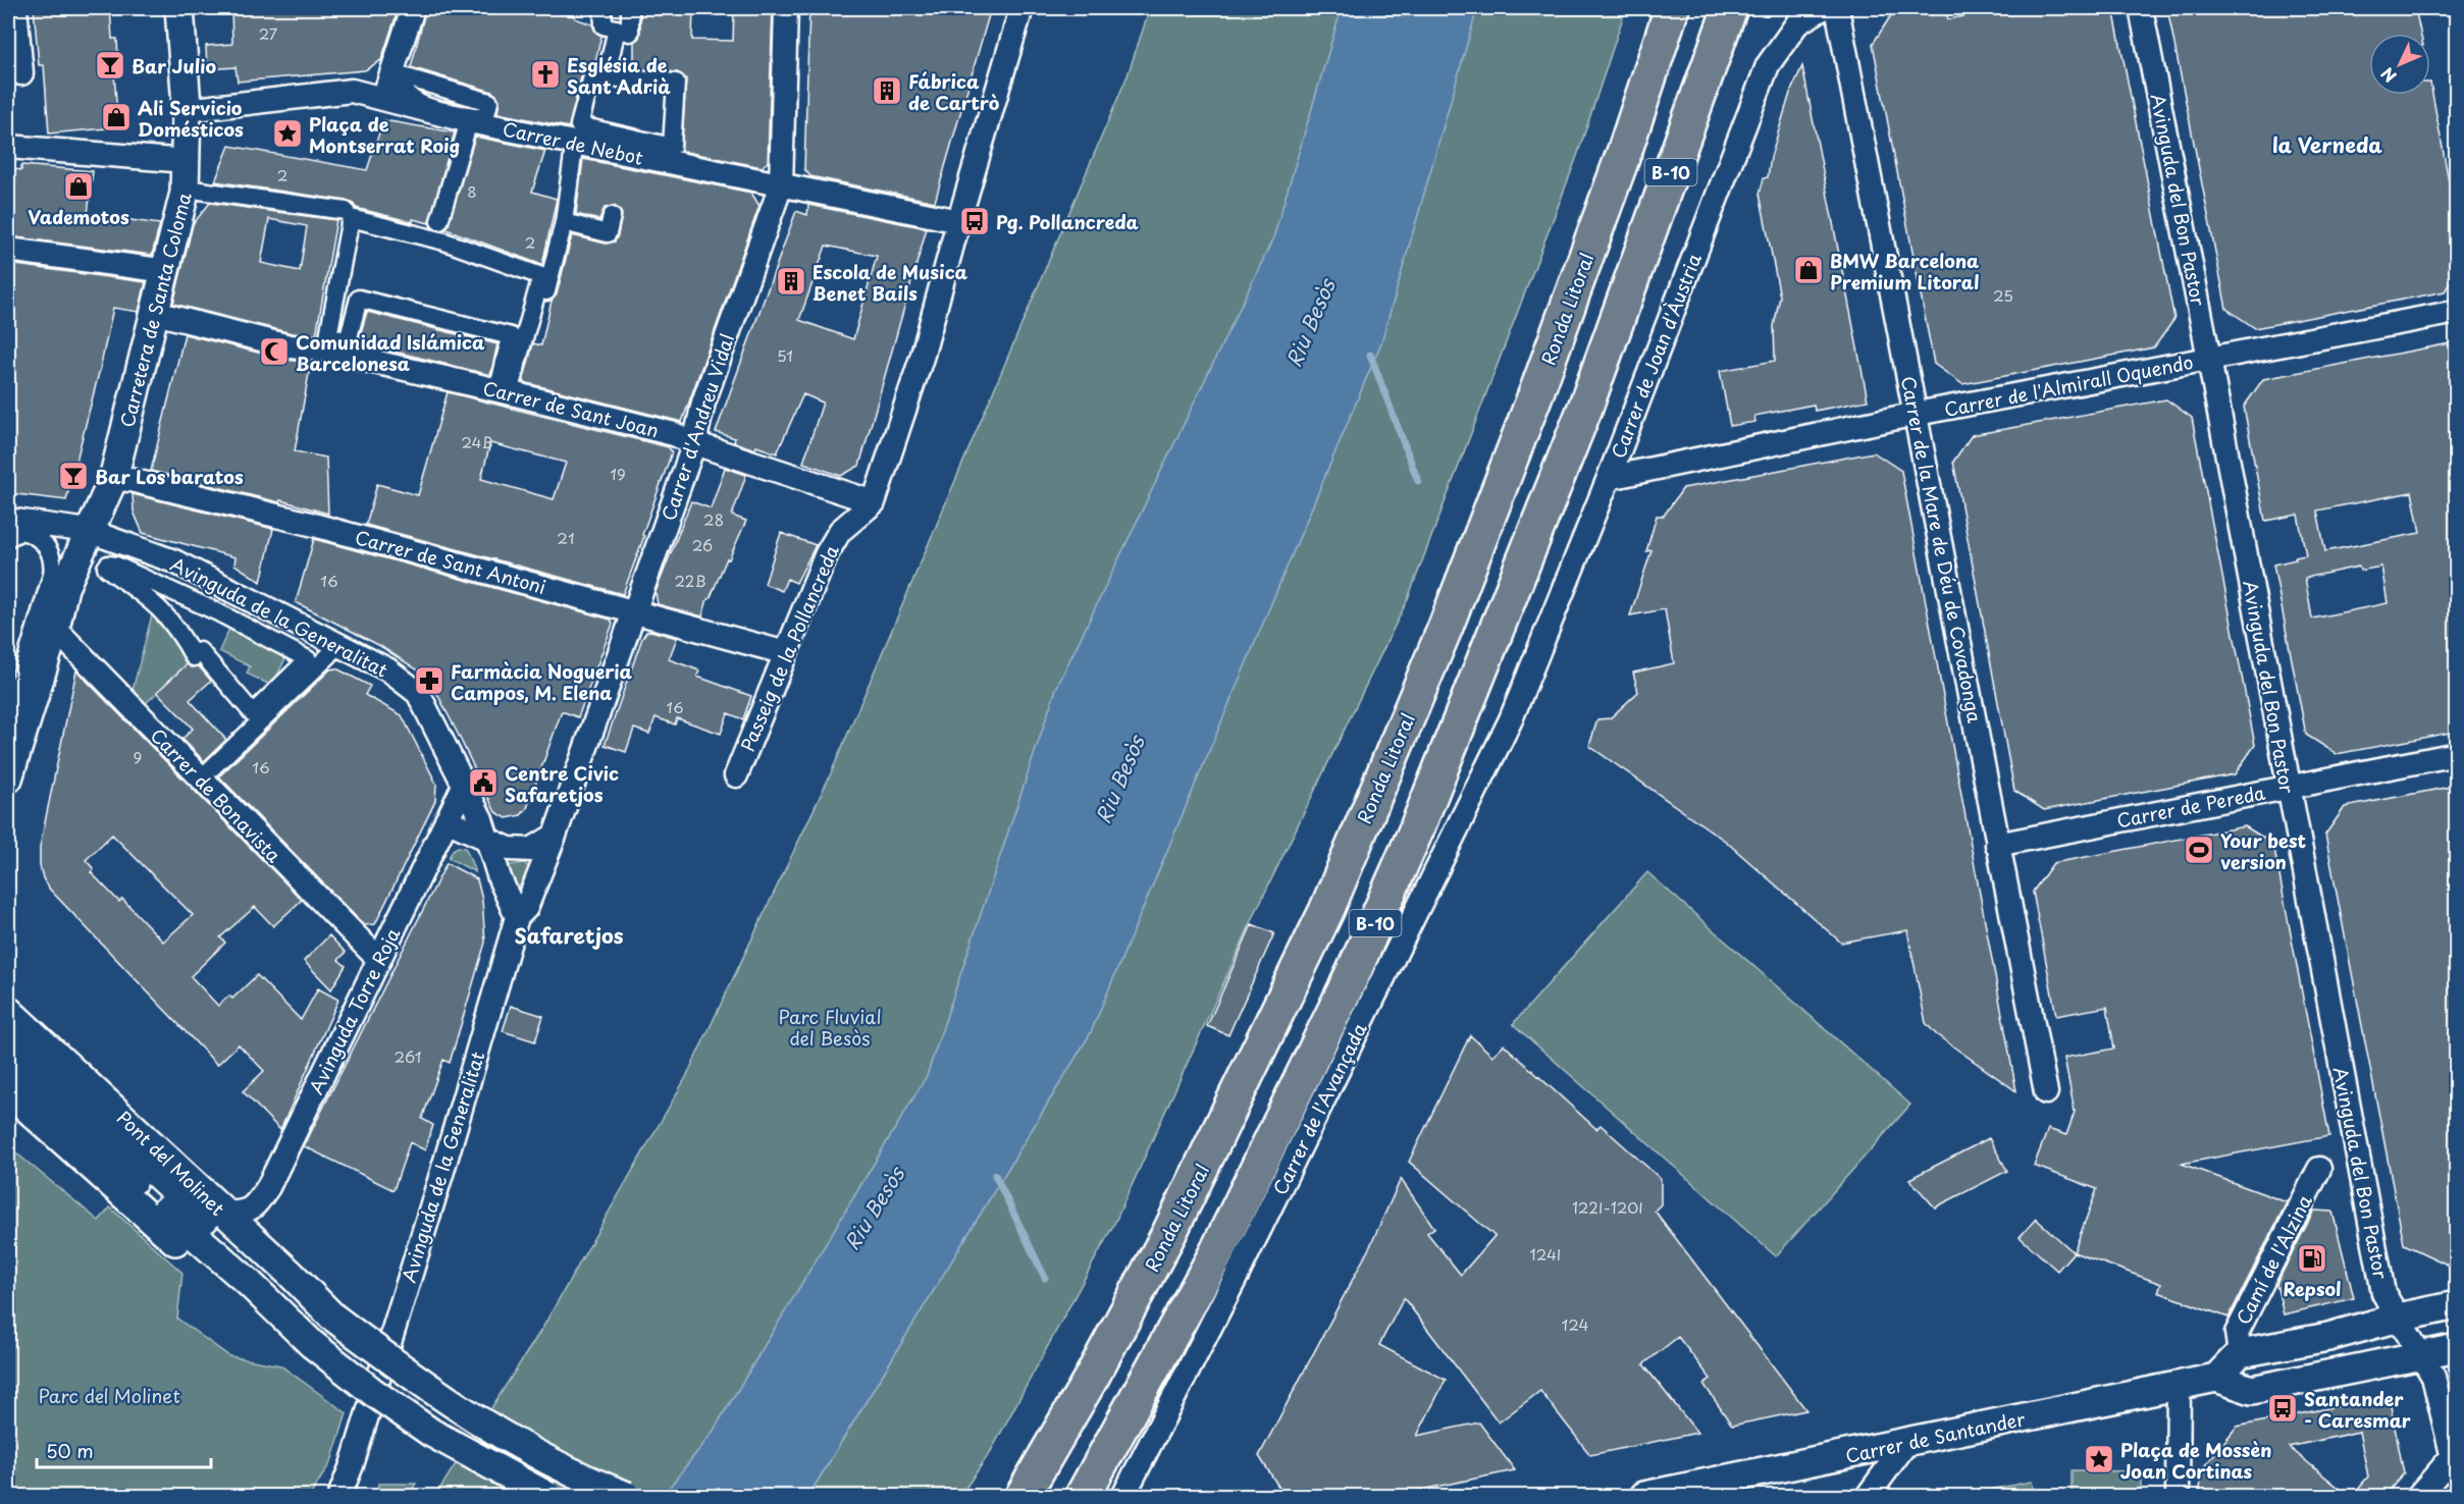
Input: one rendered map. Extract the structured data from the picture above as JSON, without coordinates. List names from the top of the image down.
{
  "streets": {
    "highway": ["B-10", "Ronda Litoral"],
    "street": [
      "Carrer de Nebot",
      "Avinguda del Bon Pastor",
      "Carretera de Santa Coloma",
      "Carrer de Joan d'Àustria",
      "Carrer de l'Almirall Oquendo",
      "Carrer de Sant Joan",
      "Carrer d'Andreu Vidal",
      "Carrer de la Mare de Déu de Covadonga",
      "Carrer de Sant Antoni",
      "Avinguda de la Generalitat",
      "Passeig de la Pollancreda",
      "Carrer de Bonavista",
      "Carrer de Pereda",
      "Avinguda Torre Roja",
      "Carrer de l'Avançada",
      "Pont del Molinet",
      "Camí de l'Alzina",
      "Carrer de Santander"
    ]
  },
  "crossings": [
    ["Carrer de Nebot", "Carretera de Santa Coloma"],
    ["Carrer de Nebot", "Carrer d'Andreu Vidal"],
    ["Avinguda del Bon Pastor", "Carrer de l'Almirall Oquendo"],
    ["Avinguda del Bon Pastor", "Carrer de Pereda"],
    ["Avinguda del Bon Pastor", "Carrer de Santander"],
    ["Carretera de Santa Coloma", "Carrer de Sant Joan"],
    ["Carretera de Santa Coloma", "Carrer de Sant Antoni"],
    ["Carretera de Santa Coloma", "Avinguda de la Generalitat"],
    ["Carretera de Santa Coloma", "Carrer de Bonavista"],
    ["Carrer de Joan d'Àustria", "Carrer de l'Almirall Oquendo"],
    ["Carrer de Joan d'Àustria", "Carrer de l'Avançada"],
    ["Carrer de l'Almirall Oquendo", "Carrer de la Mare de Déu de Covadonga"],
    ["Carrer de Sant Joan", "Carrer d'Andreu Vidal"],
    ["Carrer de Sant Joan", "Passeig de la Pollancreda"],
    ["Carrer d'Andreu Vidal", "Carrer de Sant Antoni"],
    ["Carrer d'Andreu Vidal", "Avinguda de la Generalitat"],
    ["Carrer de la Mare de Déu de Covadonga", "Carrer de Pereda"],
    ["Carrer de Sant Antoni", "Passeig de la Pollancreda"],
    ["Avinguda de la Generalitat", "Avinguda Torre Roja"],
    ["Carrer de Bonavista", "Avinguda Torre Roja"],
    ["Avinguda Torre Roja", "Pont del Molinet"]
  ],
  "districts": ["la Verneda", "Safaretjos"],
  "water": ["Riu Besòs"],
  "parks": ["Parc Fluvial del Besòs", "Parc del Molinet"],
  "places": {
    "bar": ["Bar Julio", "Bar Los baratos"],
    "church": ["Església de Sant Adrià"],
    "building": ["Fábrica de Cartrò", "Escola de Musica Benet Bails"],
    "shop": ["Ali Servicio Domésticos", "Vademotos", "BMW Barcelona Premium Litoral"],
    "place": ["Plaça de Montserrat Roig", "Plaça de Mossèn Joan Cortinas"],
    "bus stop": ["Pg. Pollancreda", "Santander - Caresmar"],
    "mosque": ["Comunidad Islámica Barcelonesa"],
    "pharmacy": ["Farmàcia Nogueria Campos, M. Elena"],
    "public building": ["Centre Civic Safaretjos"],
    "sports": ["Your best version"],
    "fuel station": ["Repsol"]
  },
  "house_numbers": [
    "27",
    "2",
    "8",
    "2",
    "25",
    "51",
    "24B",
    "19",
    "28",
    "21",
    "26",
    "16",
    "22B",
    "16",
    "9",
    "16",
    "261",
    "122I-120I",
    "124I",
    "124"
  ],
  "scale_bar": "50 m",
  "north": "bottom left"
}
